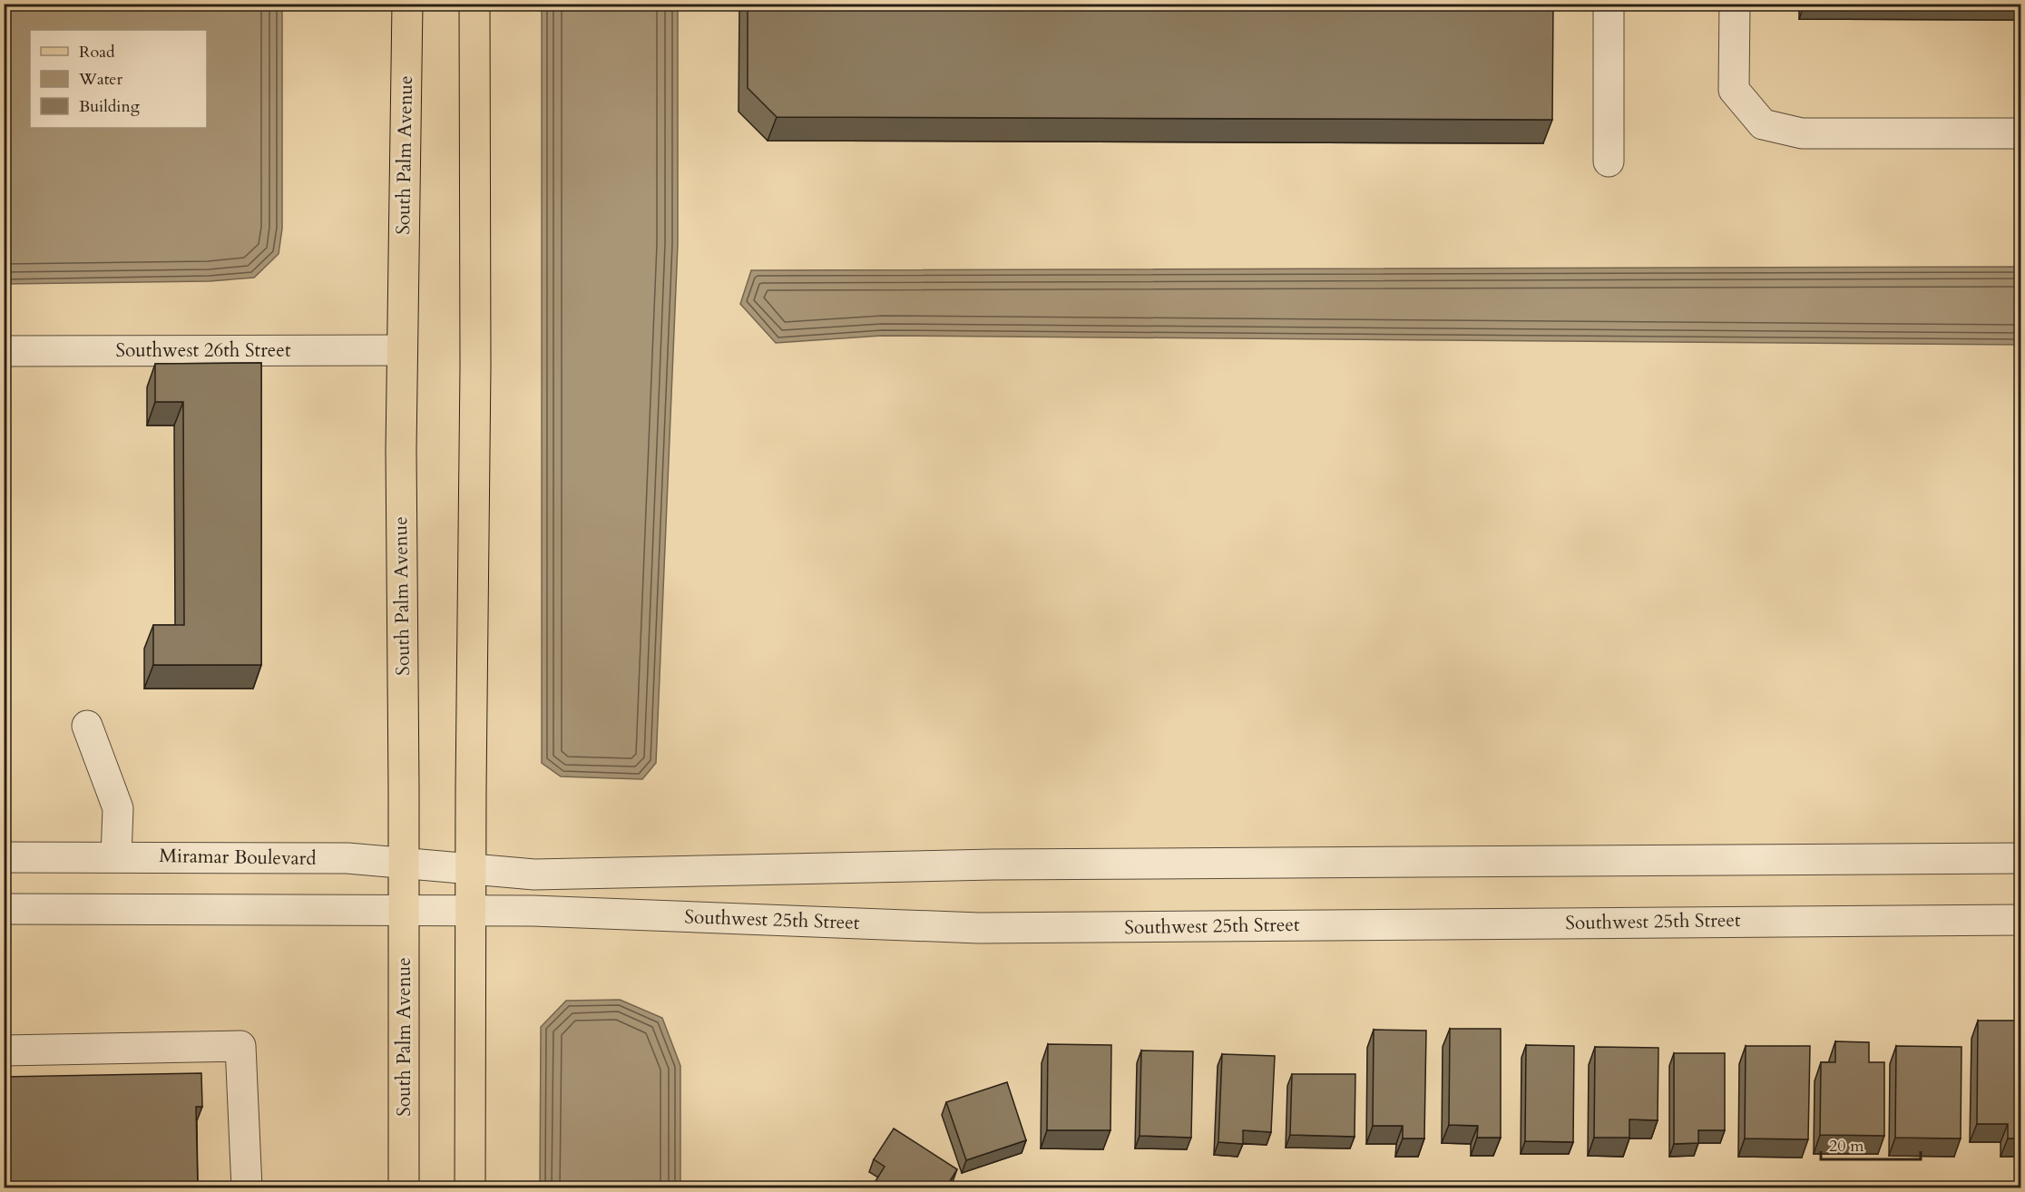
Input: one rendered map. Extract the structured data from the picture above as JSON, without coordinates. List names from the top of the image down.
{
  "streets": {
    "main road": ["South Palm Avenue"],
    "street": ["Southwest 26th Street", "Miramar Boulevard", "Southwest 25th Street"]
  },
  "crossings": [
    ["South Palm Avenue", "Southwest 26th Street"],
    ["South Palm Avenue", "Miramar Boulevard"],
    ["South Palm Avenue", "Southwest 25th Street"]
  ],
  "legend": ["Road", "Water", "Building"],
  "scale_bar": "20 m"
}
